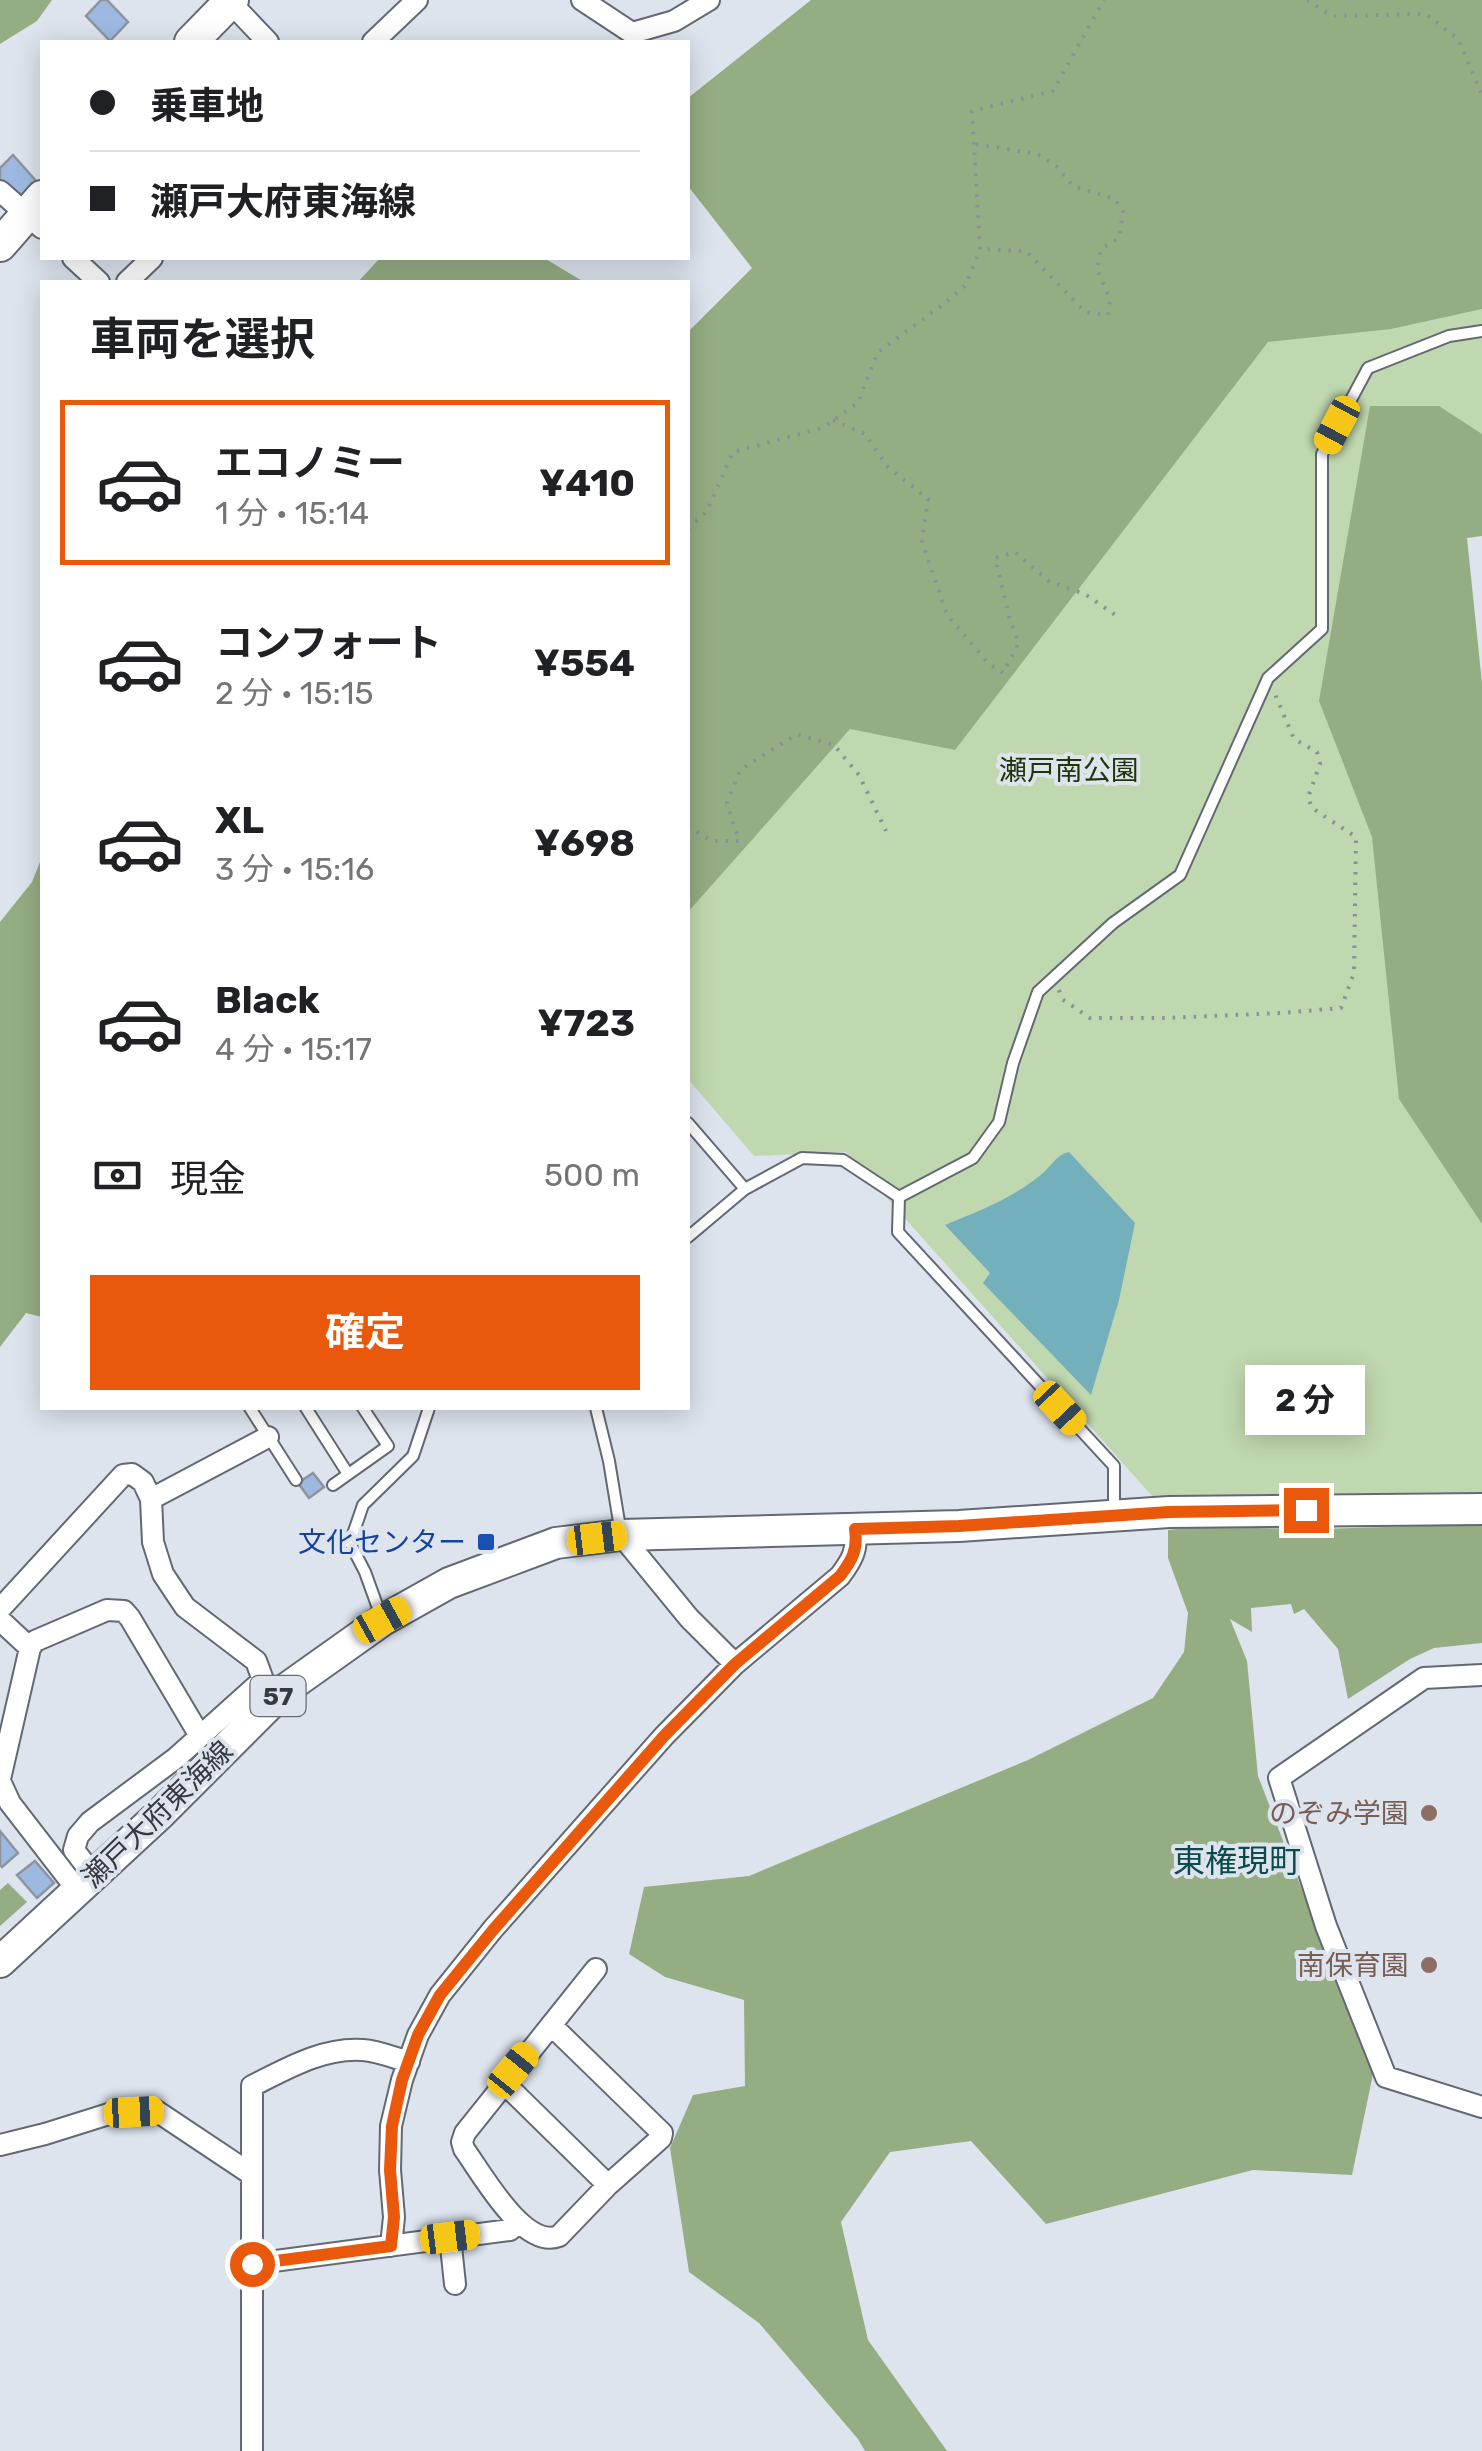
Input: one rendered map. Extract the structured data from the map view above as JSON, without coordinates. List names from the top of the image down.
{
  "streets": {
    "main road": ["57", "瀬戸大府東海線"]
  },
  "districts": ["東権現町"],
  "parks": ["瀬戸南公園"],
  "places": {
    "transit": ["文化センター"],
    "other": ["のぞみ学園", "南保育園"]
  },
  "page": {
    "banner": ["乗車地", "瀬戸大府東海線"],
    "heading": "車両を選択",
    "list": [
      {
        "name": "エコノミー",
        "note": "1 分 · 15:14",
        "value": "¥410"
      },
      {
        "name": "コンフォート",
        "note": "2 分 · 15:15",
        "value": "¥554"
      },
      {
        "name": "XL",
        "note": "3 分 · 15:16",
        "value": "¥698"
      },
      {
        "name": "Black",
        "note": "4 分 · 15:17",
        "value": "¥723"
      }
    ],
    "pay": ["現金", "500 m"],
    "buttons": "確定",
    "bubble": "2 分"
  }
}
